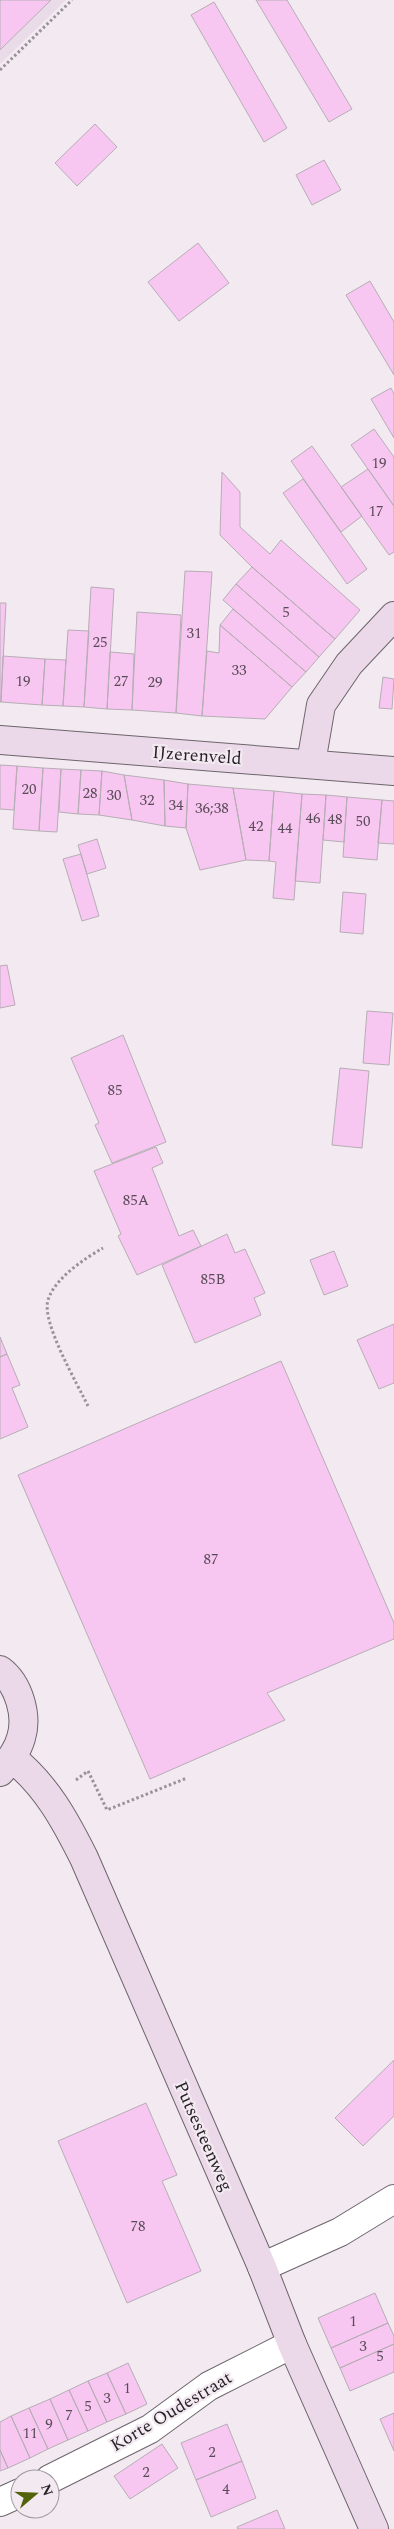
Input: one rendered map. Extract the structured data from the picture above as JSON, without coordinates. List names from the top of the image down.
{
  "streets": {
    "main road": ["IJzerenveld", "Putsesteenweg"],
    "street": ["Korte Oudestraat"]
  },
  "crossings": [
    ["Putsesteenweg", "Korte Oudestraat"]
  ],
  "house_numbers": [
    "19",
    "17",
    "5",
    "31",
    "25",
    "33",
    "19",
    "27",
    "29",
    "20",
    "28",
    "30",
    "32",
    "34",
    "36;38",
    "46",
    "48",
    "50",
    "42",
    "44",
    "85",
    "85A",
    "85B",
    "87",
    "78",
    "1",
    "3",
    "5",
    "1",
    "3",
    "5",
    "7",
    "9",
    "11",
    "2",
    "2",
    "4"
  ],
  "north": "right"
}
